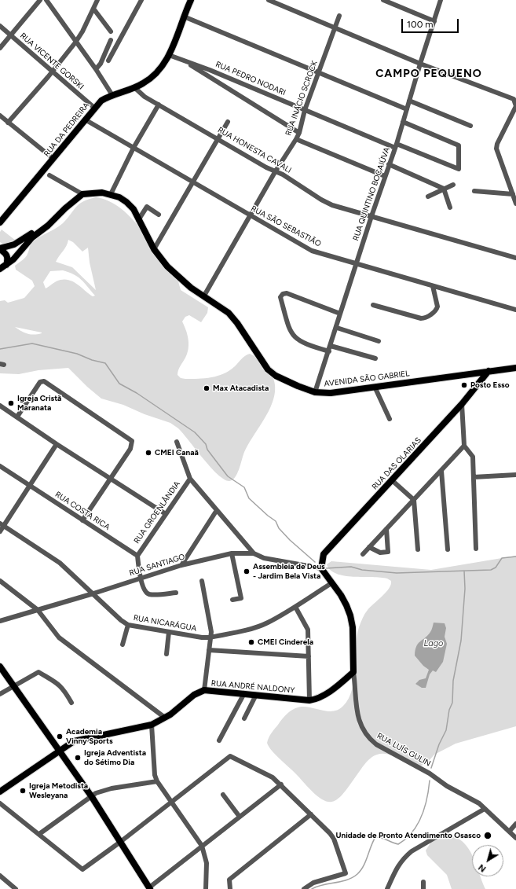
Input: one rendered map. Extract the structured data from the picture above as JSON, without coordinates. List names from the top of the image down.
{
  "streets": {
    "main road": [
      "RUA DA PEDREIRA",
      "AVENIDA SÃO GABRIEL",
      "RUA DAS OLARIAS",
      "RUA ANDRÉ NALDONY",
      "RUA LUÍS GULIN"
    ],
    "street": [
      "RUA VICENTE GORSKI",
      "RUA PEDRO NODARI",
      "RUA INÁCIO SCROCK",
      "RUA HONESTA CAVALI",
      "RUA QUINTINO BOCAIÚVA",
      "RUA SÃO SEBASTIÃO",
      "RUA COSTA RICA",
      "RUA GROENLÂNDIA",
      "RUA SANTIAGO",
      "RUA NICARÁGUA"
    ]
  },
  "crossings": [
    ["RUA VICENTE GORSKI", "RUA DA PEDREIRA"],
    ["RUA PEDRO NODARI", "RUA INÁCIO SCROCK"],
    ["RUA PEDRO NODARI", "RUA DA PEDREIRA"],
    ["RUA PEDRO NODARI", "RUA QUINTINO BOCAIÚVA"],
    ["RUA INÁCIO SCROCK", "RUA HONESTA CAVALI"],
    ["RUA INÁCIO SCROCK", "RUA SÃO SEBASTIÃO"],
    ["RUA INÁCIO SCROCK", "AVENIDA SÃO GABRIEL"],
    ["RUA DA PEDREIRA", "RUA HONESTA CAVALI"],
    ["RUA DA PEDREIRA", "RUA SÃO SEBASTIÃO"],
    ["RUA HONESTA CAVALI", "RUA QUINTINO BOCAIÚVA"],
    ["RUA QUINTINO BOCAIÚVA", "RUA SÃO SEBASTIÃO"],
    ["RUA QUINTINO BOCAIÚVA", "AVENIDA SÃO GABRIEL"],
    ["AVENIDA SÃO GABRIEL", "RUA DAS OLARIAS"],
    ["RUA DAS OLARIAS", "RUA SANTIAGO"],
    ["RUA DAS OLARIAS", "RUA LUÍS GULIN"],
    ["RUA COSTA RICA", "RUA GROENLÂNDIA"],
    ["RUA SANTIAGO", "RUA NICARÁGUA"],
    ["RUA SANTIAGO", "RUA LUÍS GULIN"],
    ["RUA NICARÁGUA", "RUA LUÍS GULIN"],
    ["RUA ANDRÉ NALDONY", "RUA LUÍS GULIN"]
  ],
  "districts": ["CAMPO PEQUENO"],
  "water": ["Lago"],
  "places": [
    "Posto Esso",
    "Max Atacadista",
    "Igreja Cristã Maranata",
    "CMEI Canaã",
    "Assembleia de Deus - Jardim Bela Vista",
    "CMEI Cinderela",
    "Academia Vinny Sports",
    "Igreja Adventista do Sétimo Dia",
    "Igreja Metodista Wesleyana",
    "Unidade de Pronto Atendimento Osasco"
  ],
  "scale_bar": "100 m",
  "north": "bottom left"
}
